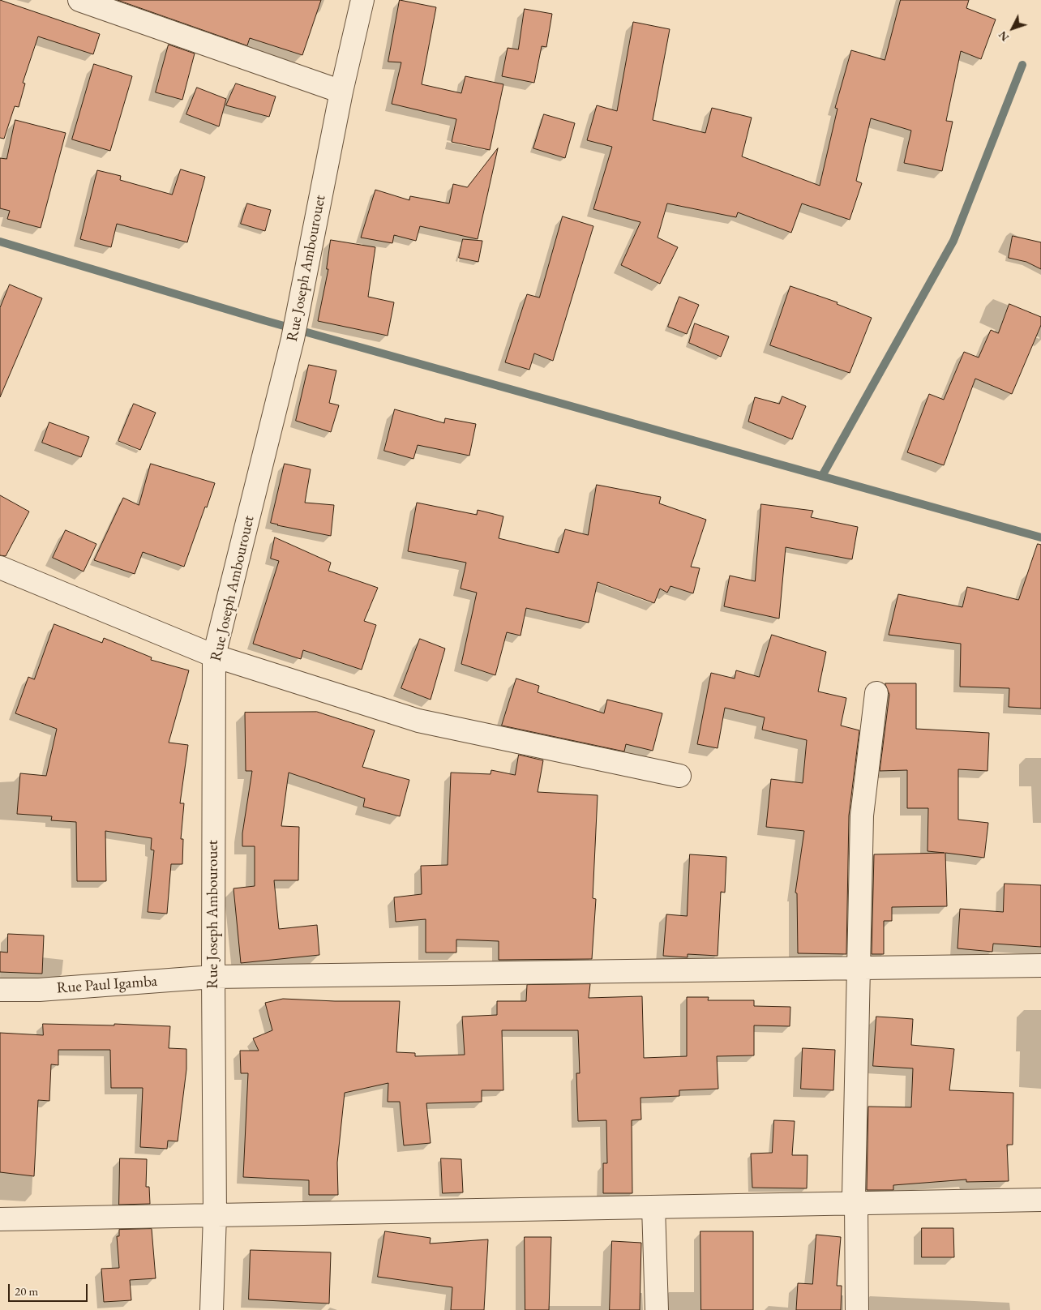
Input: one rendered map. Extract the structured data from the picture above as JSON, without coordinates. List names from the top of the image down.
{
  "streets": {
    "street": ["Rue Joseph Ambourouet", "Rue Paul Igamba"]
  },
  "crossings": [
    ["Rue Joseph Ambourouet", "Rue Paul Igamba"]
  ],
  "scale_bar": "20 m",
  "north": "bottom left"
}
